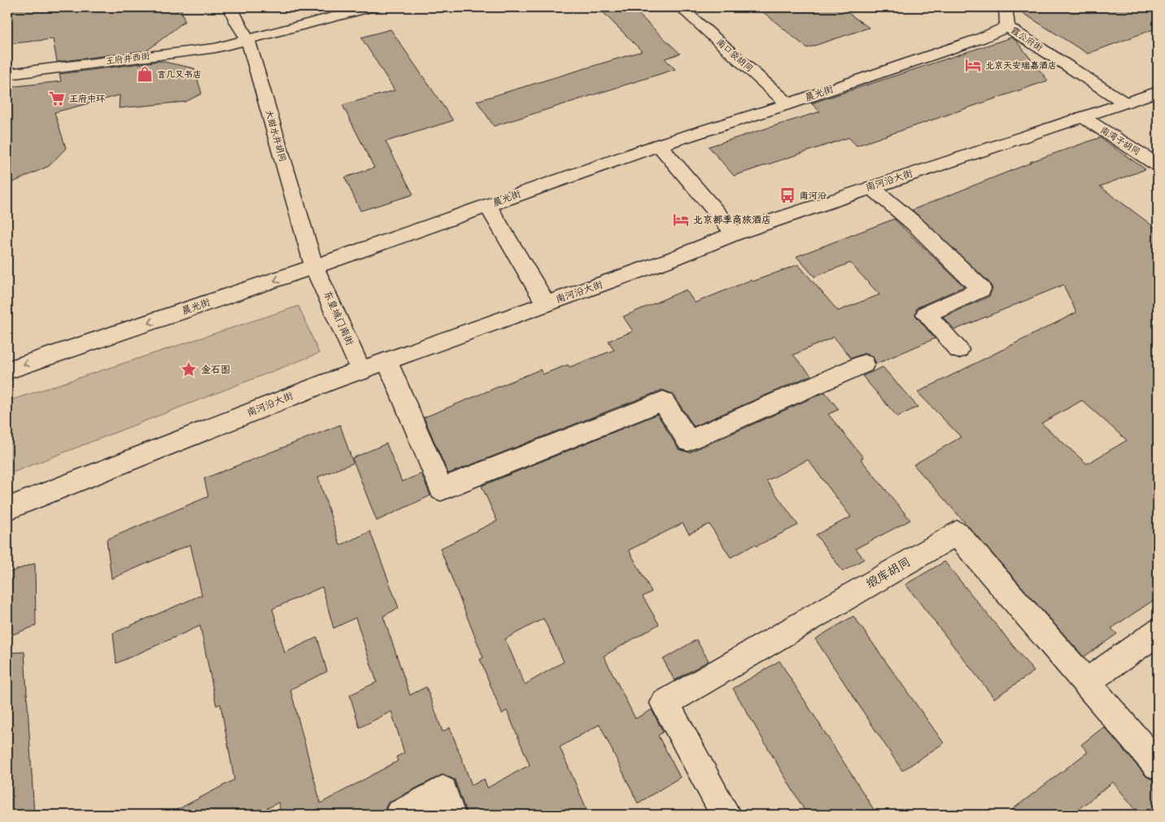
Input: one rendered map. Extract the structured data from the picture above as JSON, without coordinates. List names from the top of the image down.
{
  "streets": {
    "street": [
      "霞公府街",
      "南口袋胡同",
      "王府井西街",
      "晨光街",
      "大甜水井胡同",
      "南湾子胡同",
      "南河沿大街",
      "东皇城门南街",
      "缎库胡同"
    ]
  },
  "crossings": [
    ["霞公府街", "晨光街"],
    ["霞公府街", "南河沿大街"],
    ["南口袋胡同", "晨光街"],
    ["王府井西街", "大甜水井胡同"],
    ["晨光街", "大甜水井胡同"],
    ["晨光街", "东皇城门南街"],
    ["大甜水井胡同", "东皇城门南街"],
    ["南湾子胡同", "南河沿大街"],
    ["南河沿大街", "东皇城门南街"]
  ],
  "places": {
    "hotel": ["北京天安瑞嘉酒店", "北京都季商旅酒店"],
    "shop": ["言几又书店"],
    "supermarket": ["王府中环"],
    "bus stop": ["南河沿"],
    "place": ["金石图"]
  }
}
